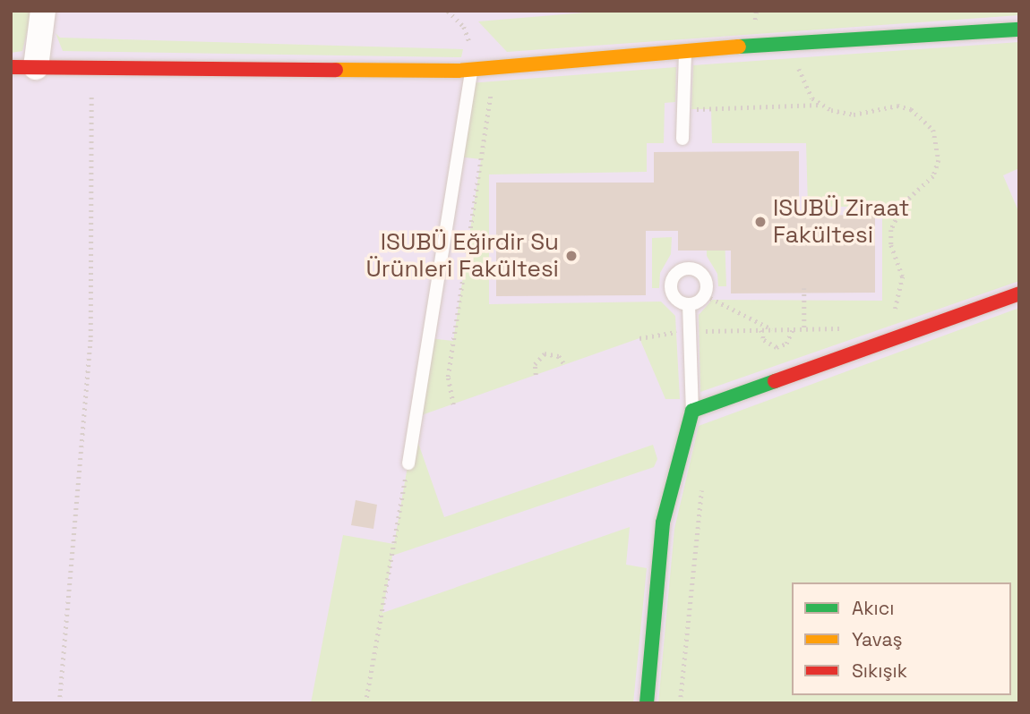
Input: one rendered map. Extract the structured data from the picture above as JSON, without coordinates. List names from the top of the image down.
{
  "places": ["ISUBÜ Ziraat Fakültesi", "ISUBÜ Eğirdir Su Ürünleri Fakültesi"],
  "legend": ["Akıcı", "Yavaş", "Sıkışık"]
}
